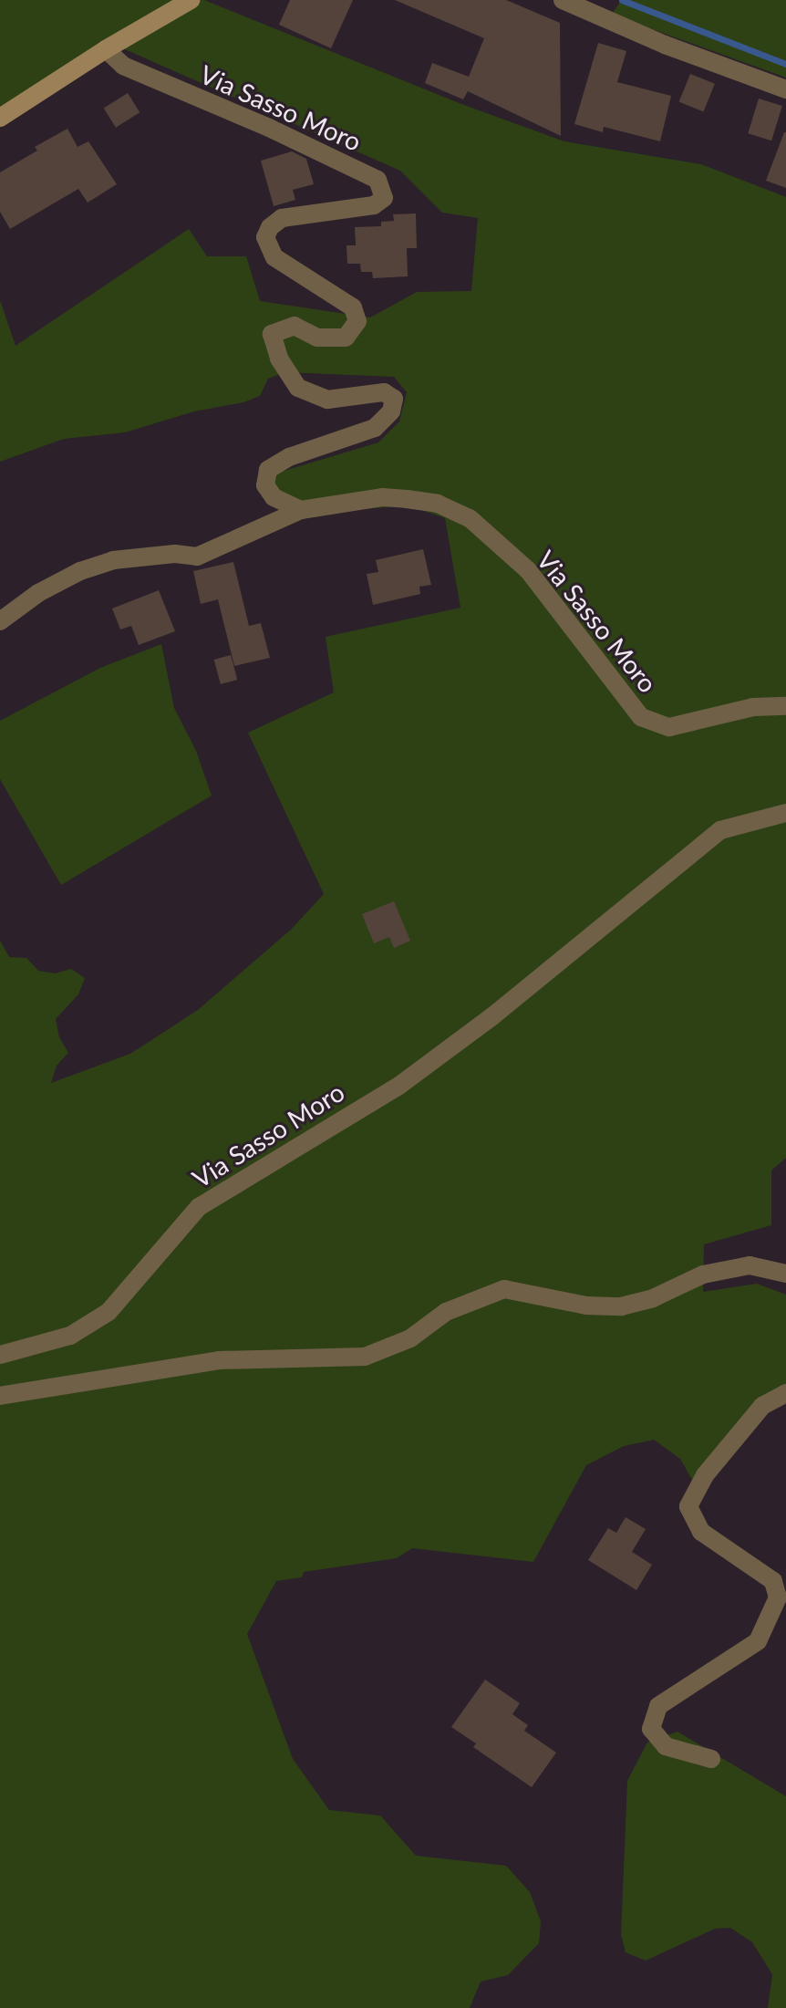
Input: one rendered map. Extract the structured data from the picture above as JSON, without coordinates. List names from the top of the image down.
{
  "streets": {
    "street": ["Via Sasso Moro"]
  }
}
